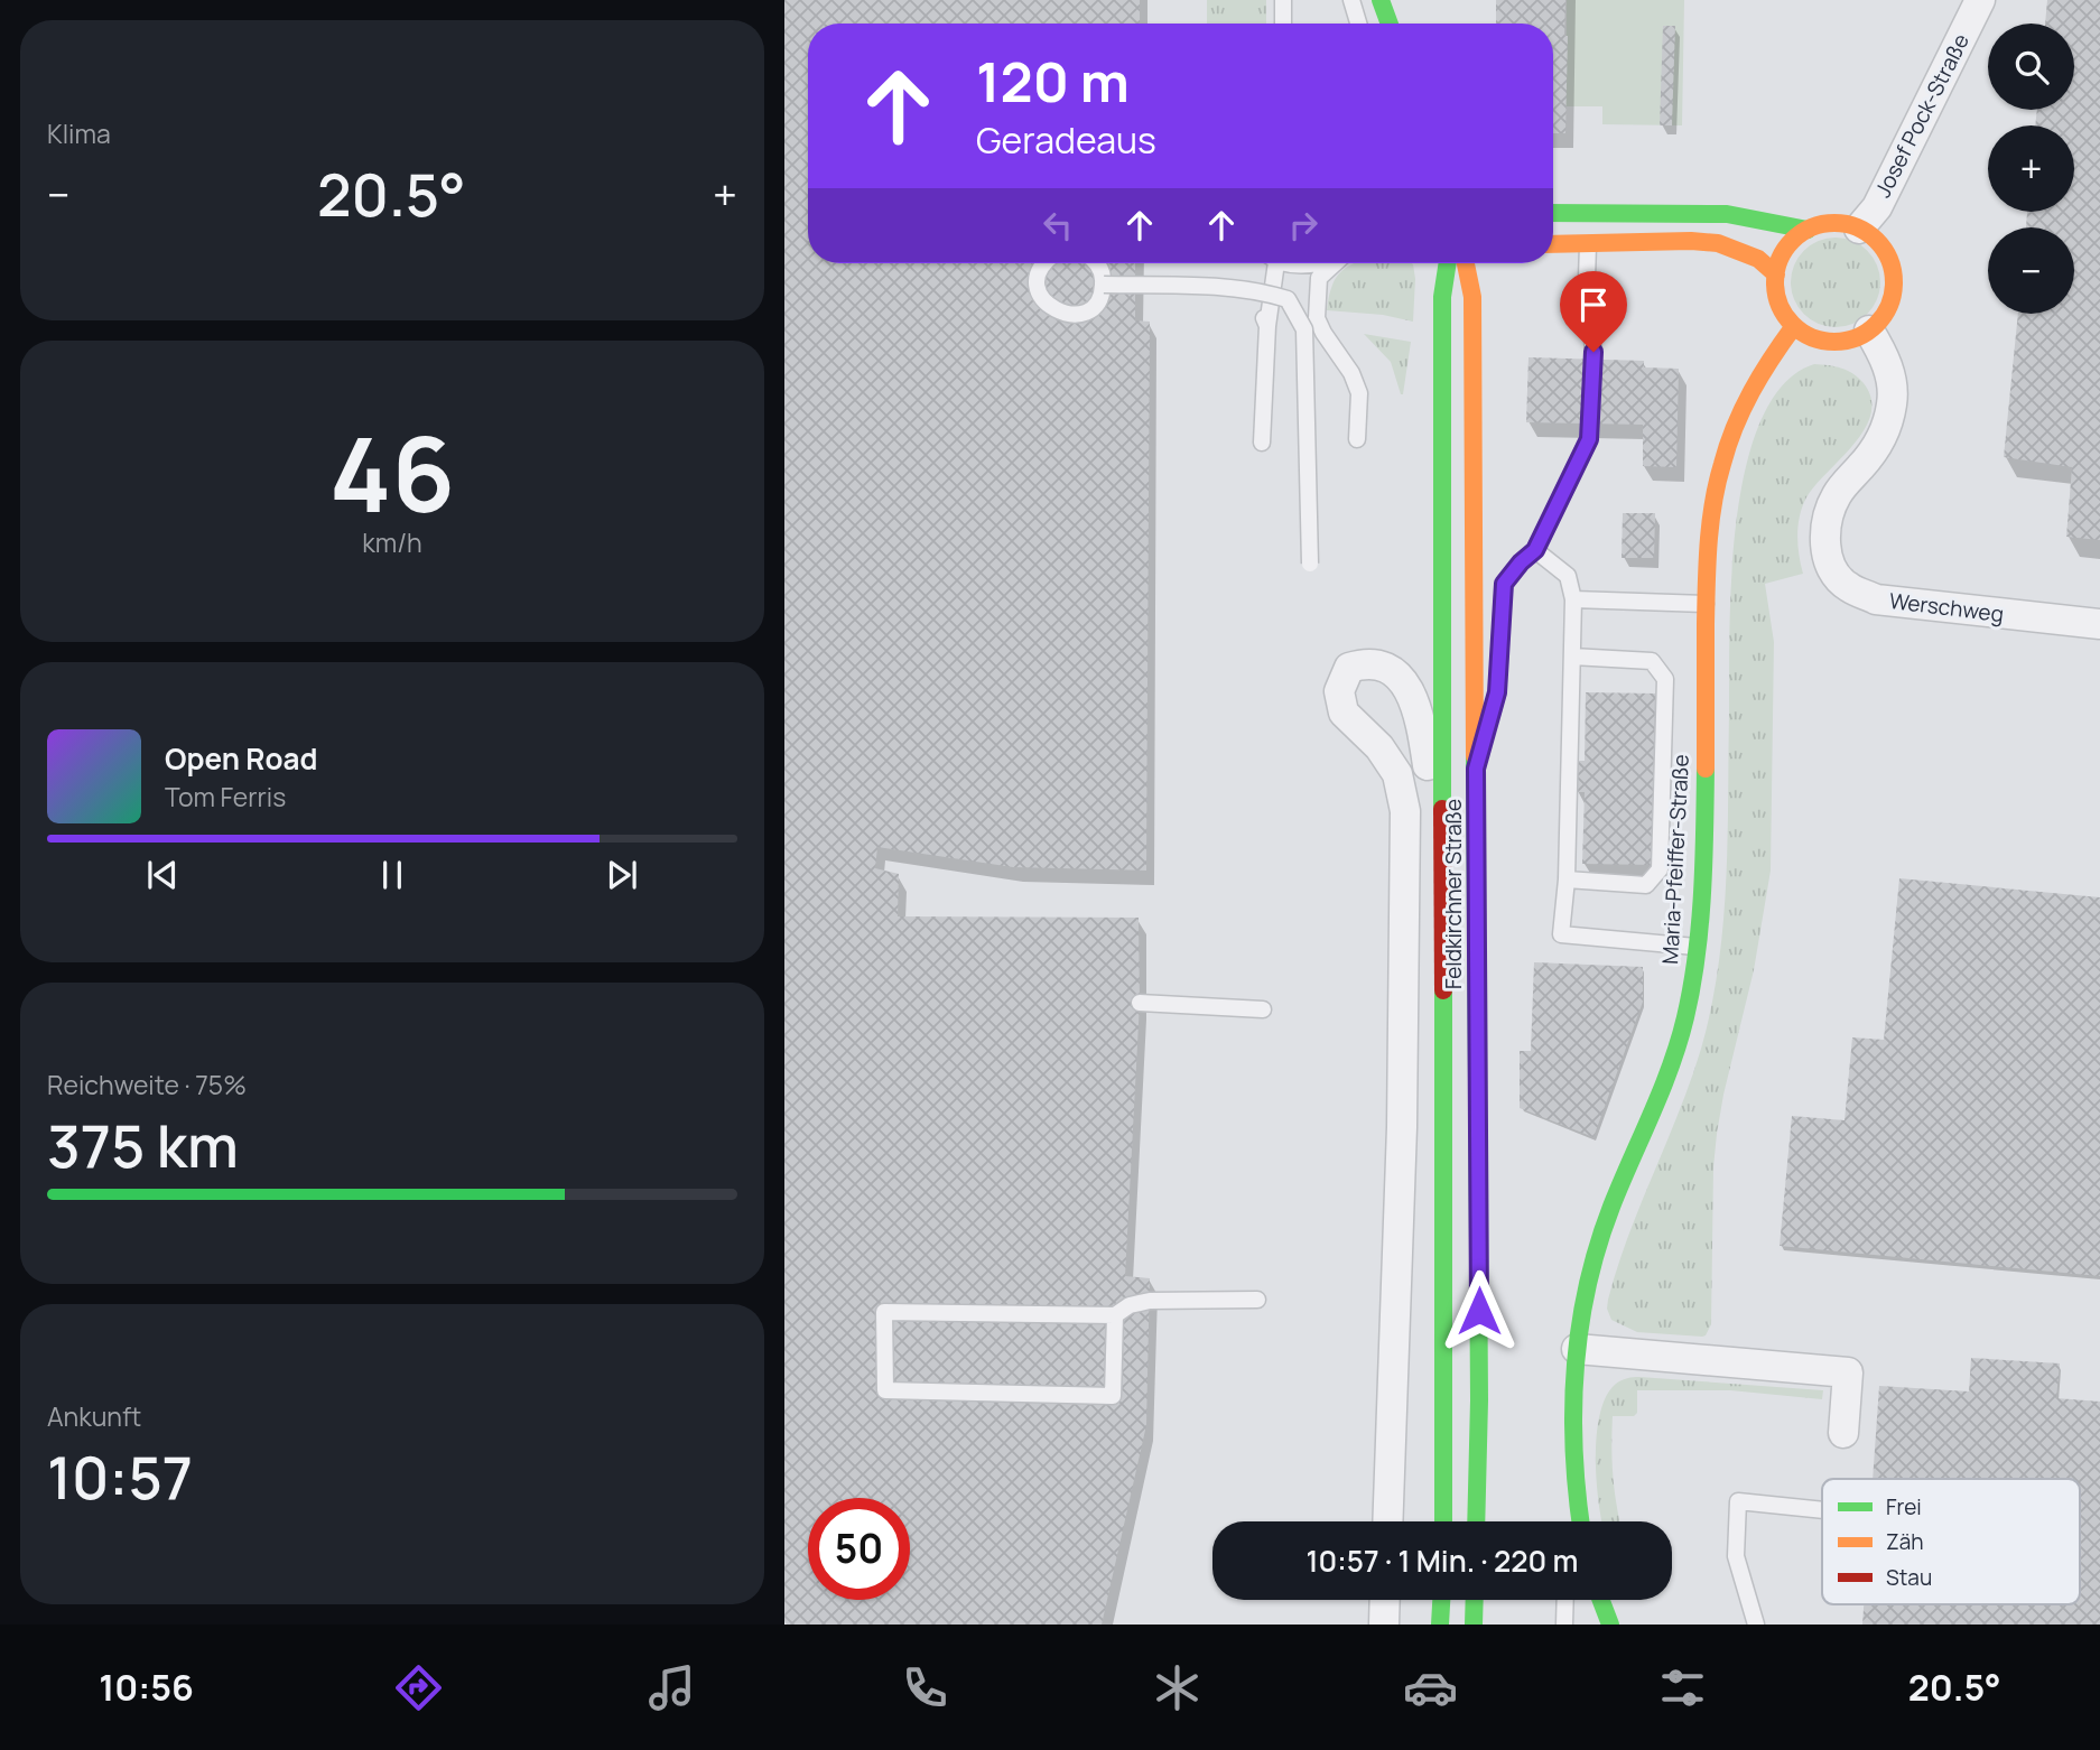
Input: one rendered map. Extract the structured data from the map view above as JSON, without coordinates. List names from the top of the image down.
{
  "streets": {
    "main road": ["Maria-Pfeiffer-Straße", "Feldkirchner Straße"],
    "street": ["Josef Pock-Straße", "Werschweg"]
  },
  "crossings": [
    ["Josef Pock-Straße", "Werschweg"],
    ["Josef Pock-Straße", "Maria-Pfeiffer-Straße"],
    ["Werschweg", "Maria-Pfeiffer-Straße"]
  ],
  "legend": ["Frei", "Zäh", "Stau"],
  "page": {
    "tile": [
      "Klima",
      ["46", "km/h"],
      ["Reichweite · 75%", "375 km"],
      ["Ankunft", "10:57"]
    ],
    "map_buttons": ["+", "−"],
    "turn": ["120 m", "Geradeaus"],
    "heat": ["−", "20.5°", "+"],
    "song": ["Open Road", "Tom Ferris"],
    "limit": "50",
    "trip": "10:57 · 1 Min. · 220 m",
    "tabs": ["10:56", "20.5°"]
  }
}
